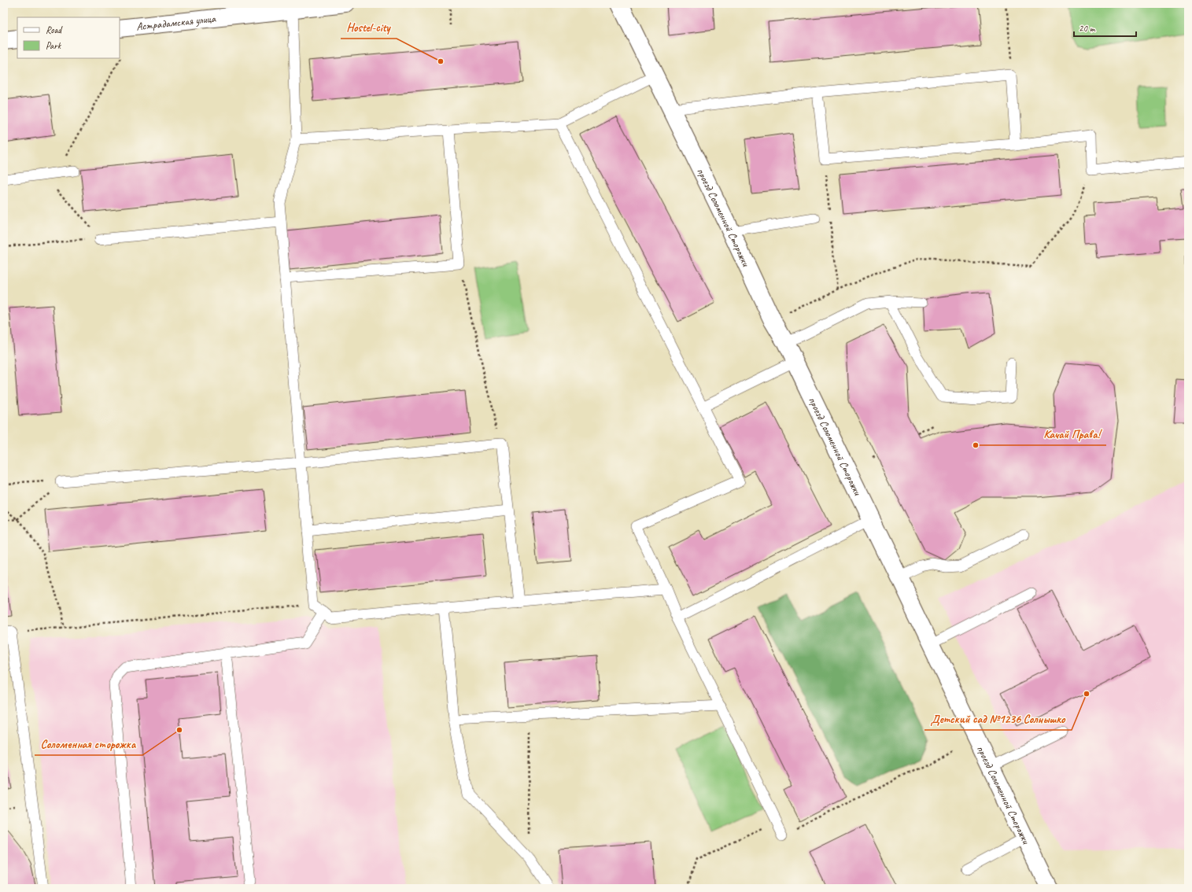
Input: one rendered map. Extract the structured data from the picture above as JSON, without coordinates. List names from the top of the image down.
{
  "streets": {
    "street": ["Астрадамская улица", "проезд Соломенной Сторожки"]
  },
  "places": [
    "Hostel-city",
    "Качай Права!",
    "Детский сад №1236 Солнышко",
    "Соломенная сторожка"
  ],
  "legend": ["Road", "Park"],
  "scale_bar": "20 m"
}
